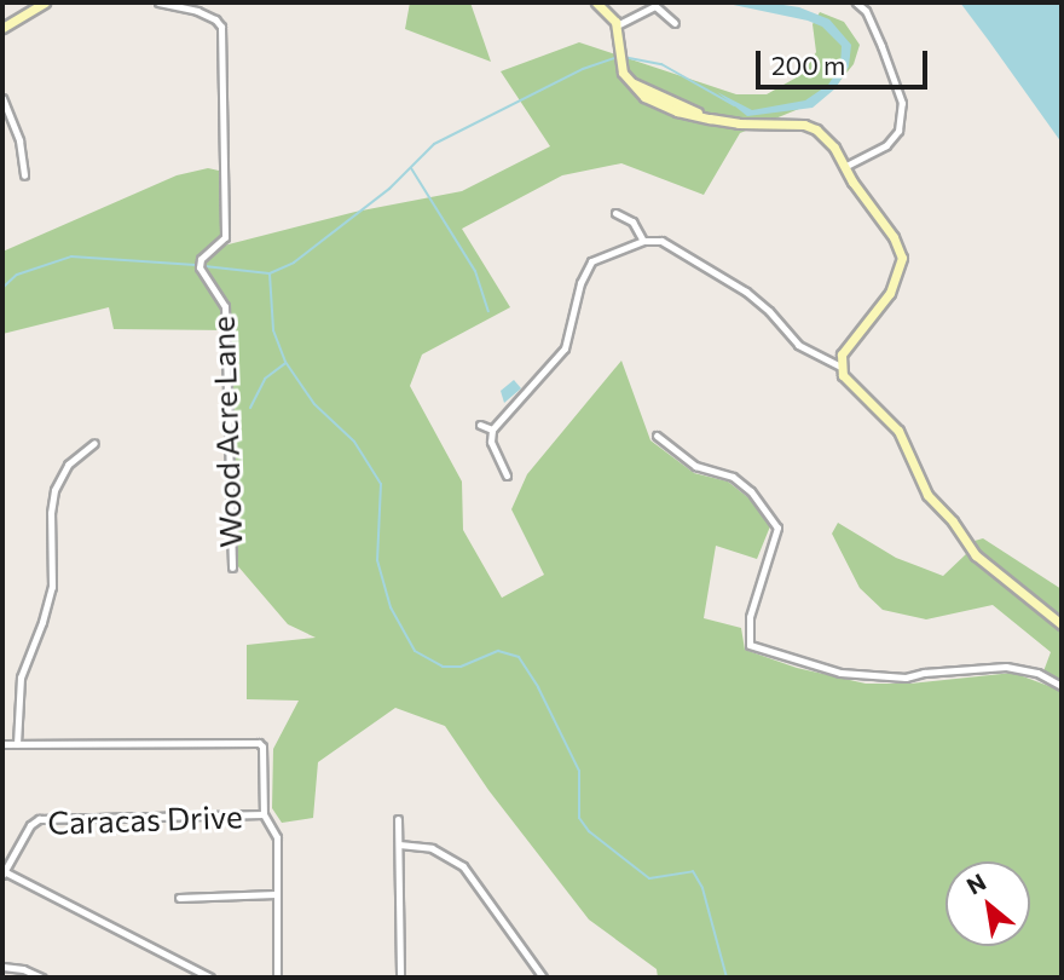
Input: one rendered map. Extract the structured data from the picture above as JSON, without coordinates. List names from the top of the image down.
{
  "streets": {
    "street": ["Wood Acre Lane", "Caracas Drive"]
  },
  "scale_bar": "200 m",
  "north": "top left"
}
